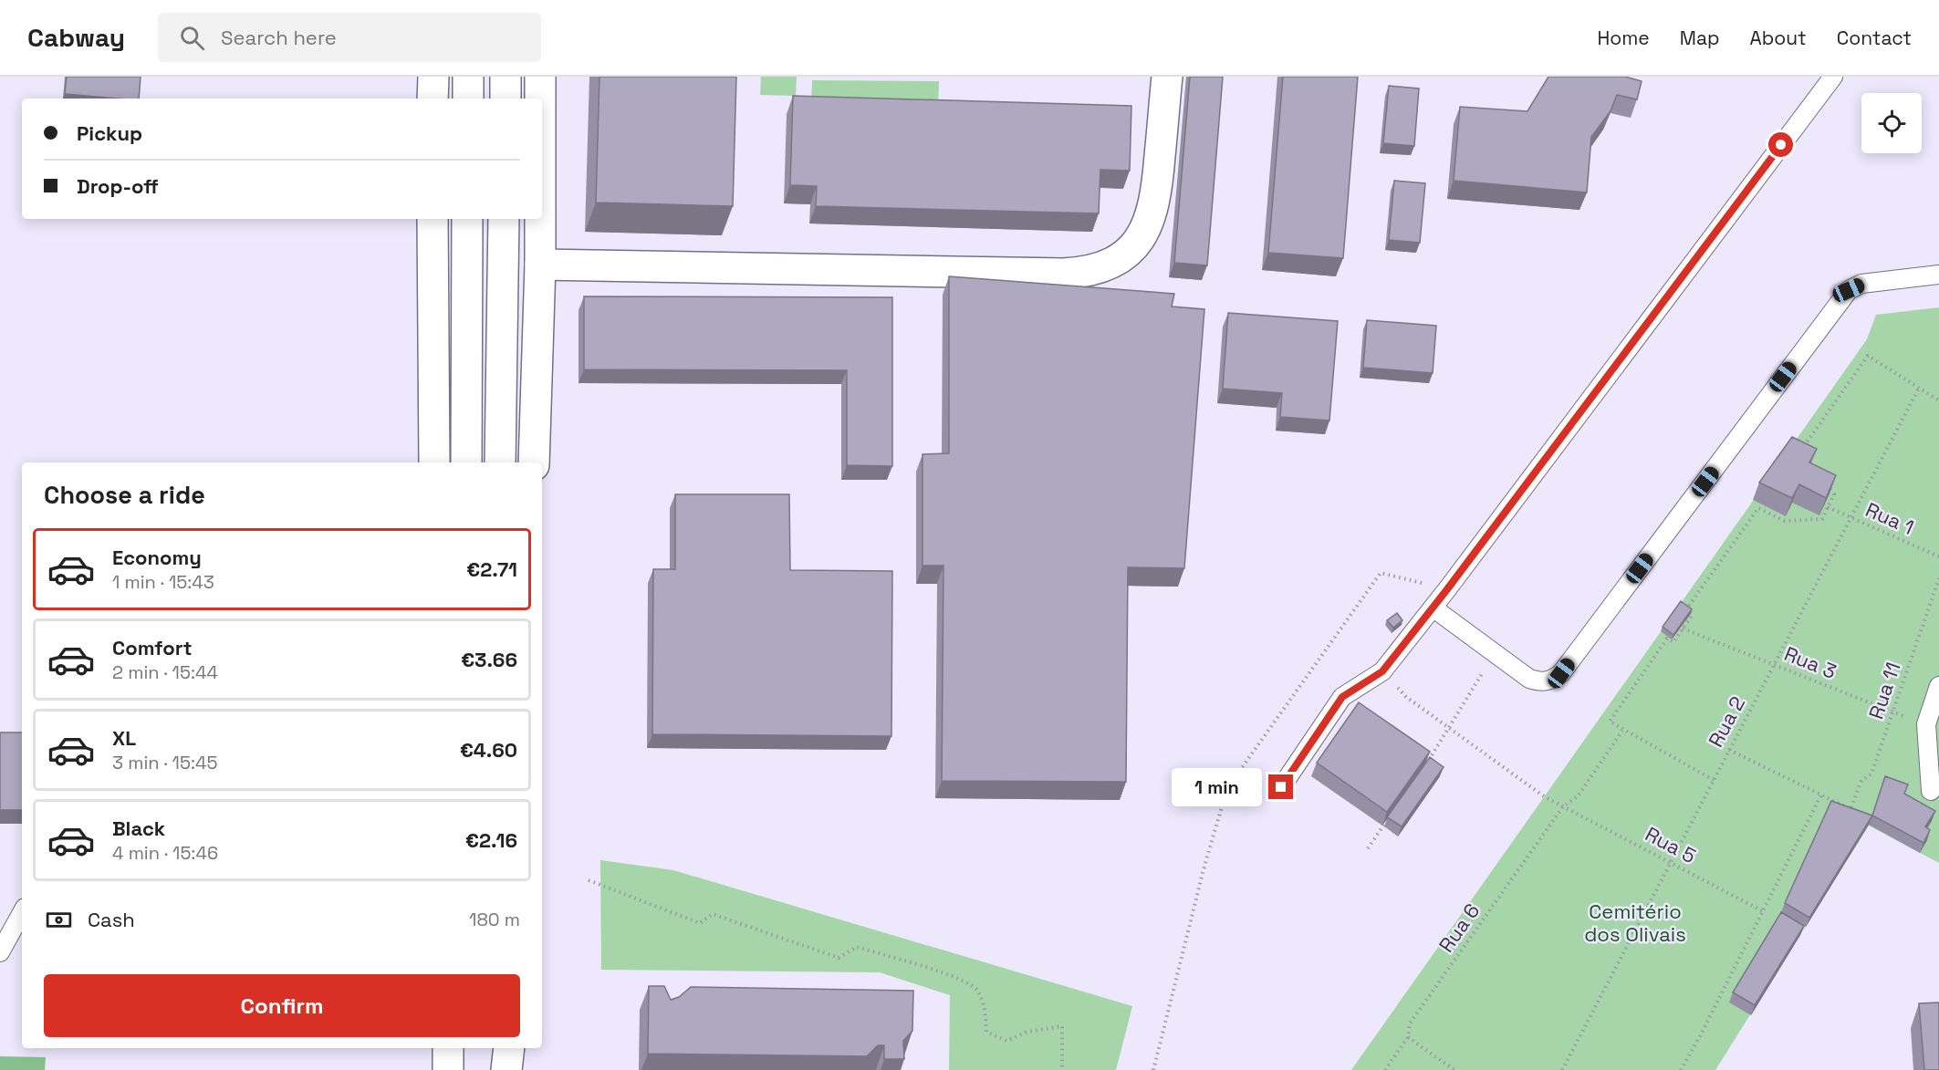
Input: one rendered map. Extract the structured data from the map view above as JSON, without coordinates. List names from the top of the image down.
{
  "streets": {
    "path": [
      "Rua 1",
      "Rua 3",
      "Rua 11",
      "Rua 2",
      "Rua 5",
      "Rua 6"
    ]
  },
  "crossings": [
    ["Rua 1", "Rua 2"],
    ["Rua 3", "Rua 11"],
    ["Rua 3", "Rua 2"],
    ["Rua 2", "Rua 5"],
    ["Rua 5", "Rua 6"]
  ],
  "parks": ["Cemitério dos Olivais"],
  "page": {
    "header": "Cabway",
    "search": "Search here",
    "nav": [
      "Home",
      "Map",
      "About",
      "Contact"
    ],
    "banner": ["Pickup", "Drop-off"],
    "heading": "Choose a ride",
    "list": [
      {
        "name": "Economy",
        "note": "1 min · 15:43",
        "value": "€2.71"
      },
      {
        "name": "Comfort",
        "note": "2 min · 15:44",
        "value": "€3.66"
      },
      {
        "name": "XL",
        "note": "3 min · 15:45",
        "value": "€4.60"
      },
      {
        "name": "Black",
        "note": "4 min · 15:46",
        "value": "€2.16"
      }
    ],
    "bubble": "1 min",
    "pay": ["Cash", "180 m"],
    "buttons": "Confirm"
  }
}
